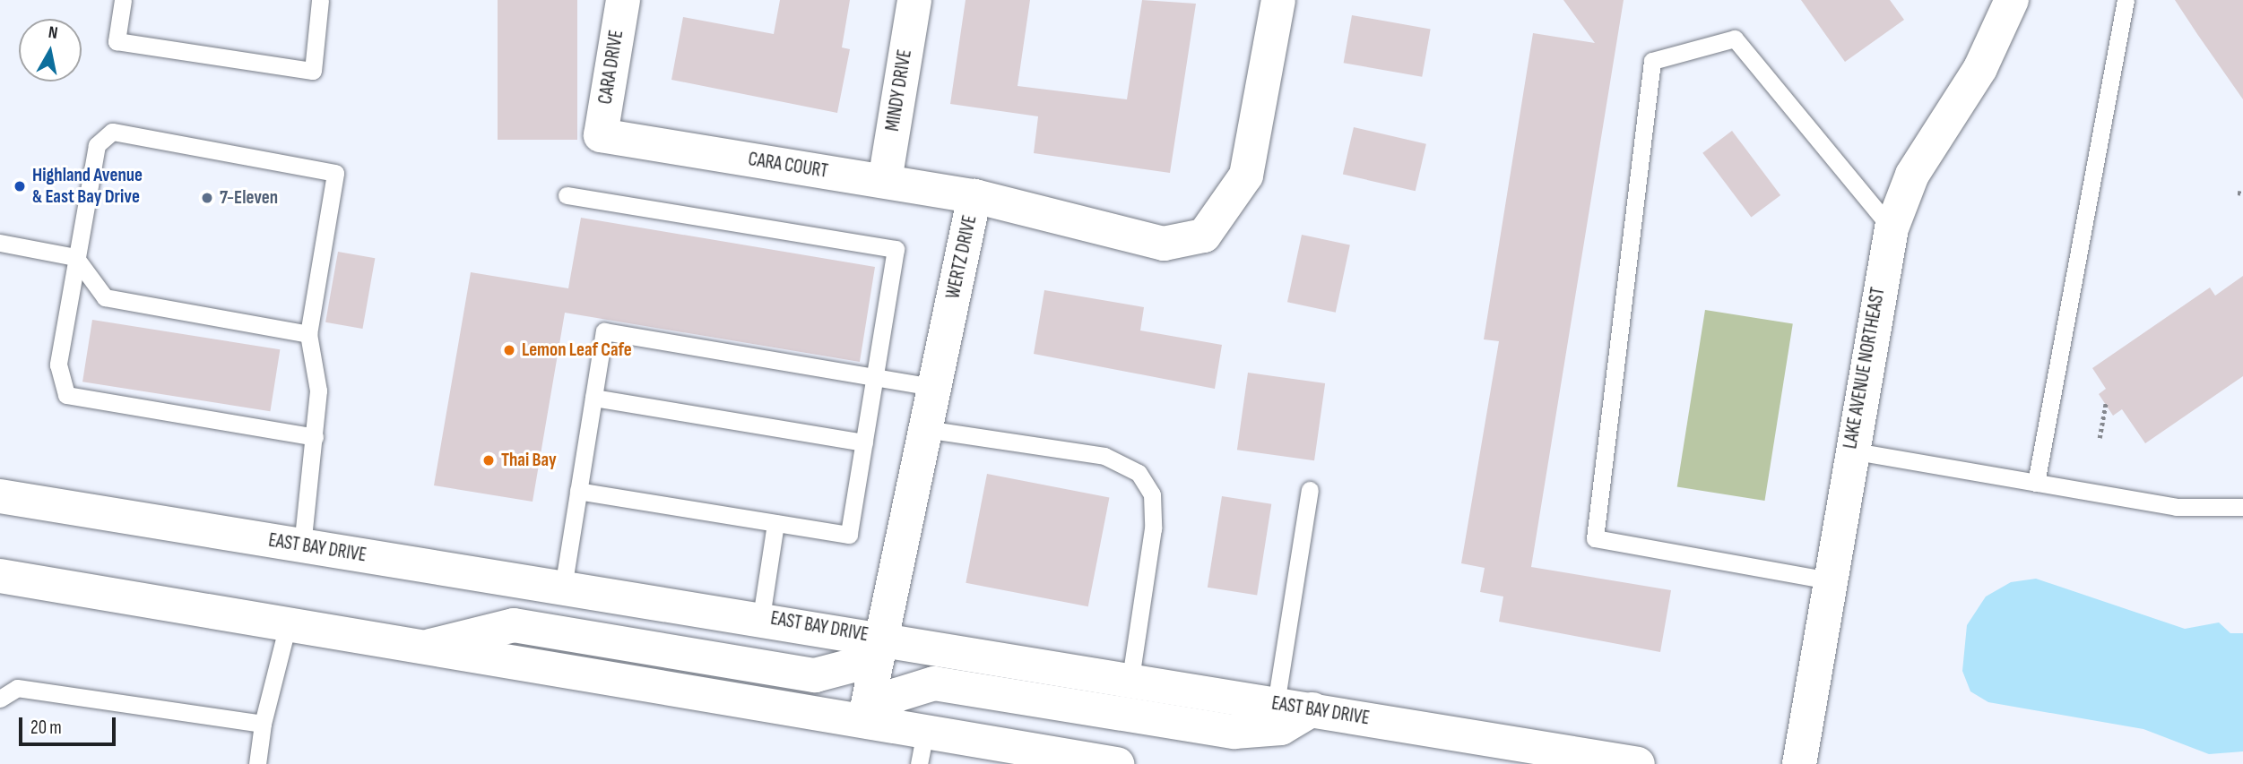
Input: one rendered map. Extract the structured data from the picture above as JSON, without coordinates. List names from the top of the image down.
{
  "streets": {
    "main road": [
      "CARA DRIVE",
      "MINDY DRIVE",
      "CARA COURT",
      "WERTZ DRIVE",
      "LAKE AVENUE NORTHEAST",
      "EAST BAY DRIVE"
    ]
  },
  "crossings": [
    ["CARA DRIVE", "CARA COURT"],
    ["MINDY DRIVE", "CARA COURT"],
    ["CARA COURT", "WERTZ DRIVE"],
    ["WERTZ DRIVE", "EAST BAY DRIVE"]
  ],
  "places": [
    "Highland Avenue & East Bay Drive",
    "7-Eleven",
    "Lemon Leaf Cafe",
    "Thai Bay"
  ],
  "scale_bar": "20 m",
  "north": "top"
}
